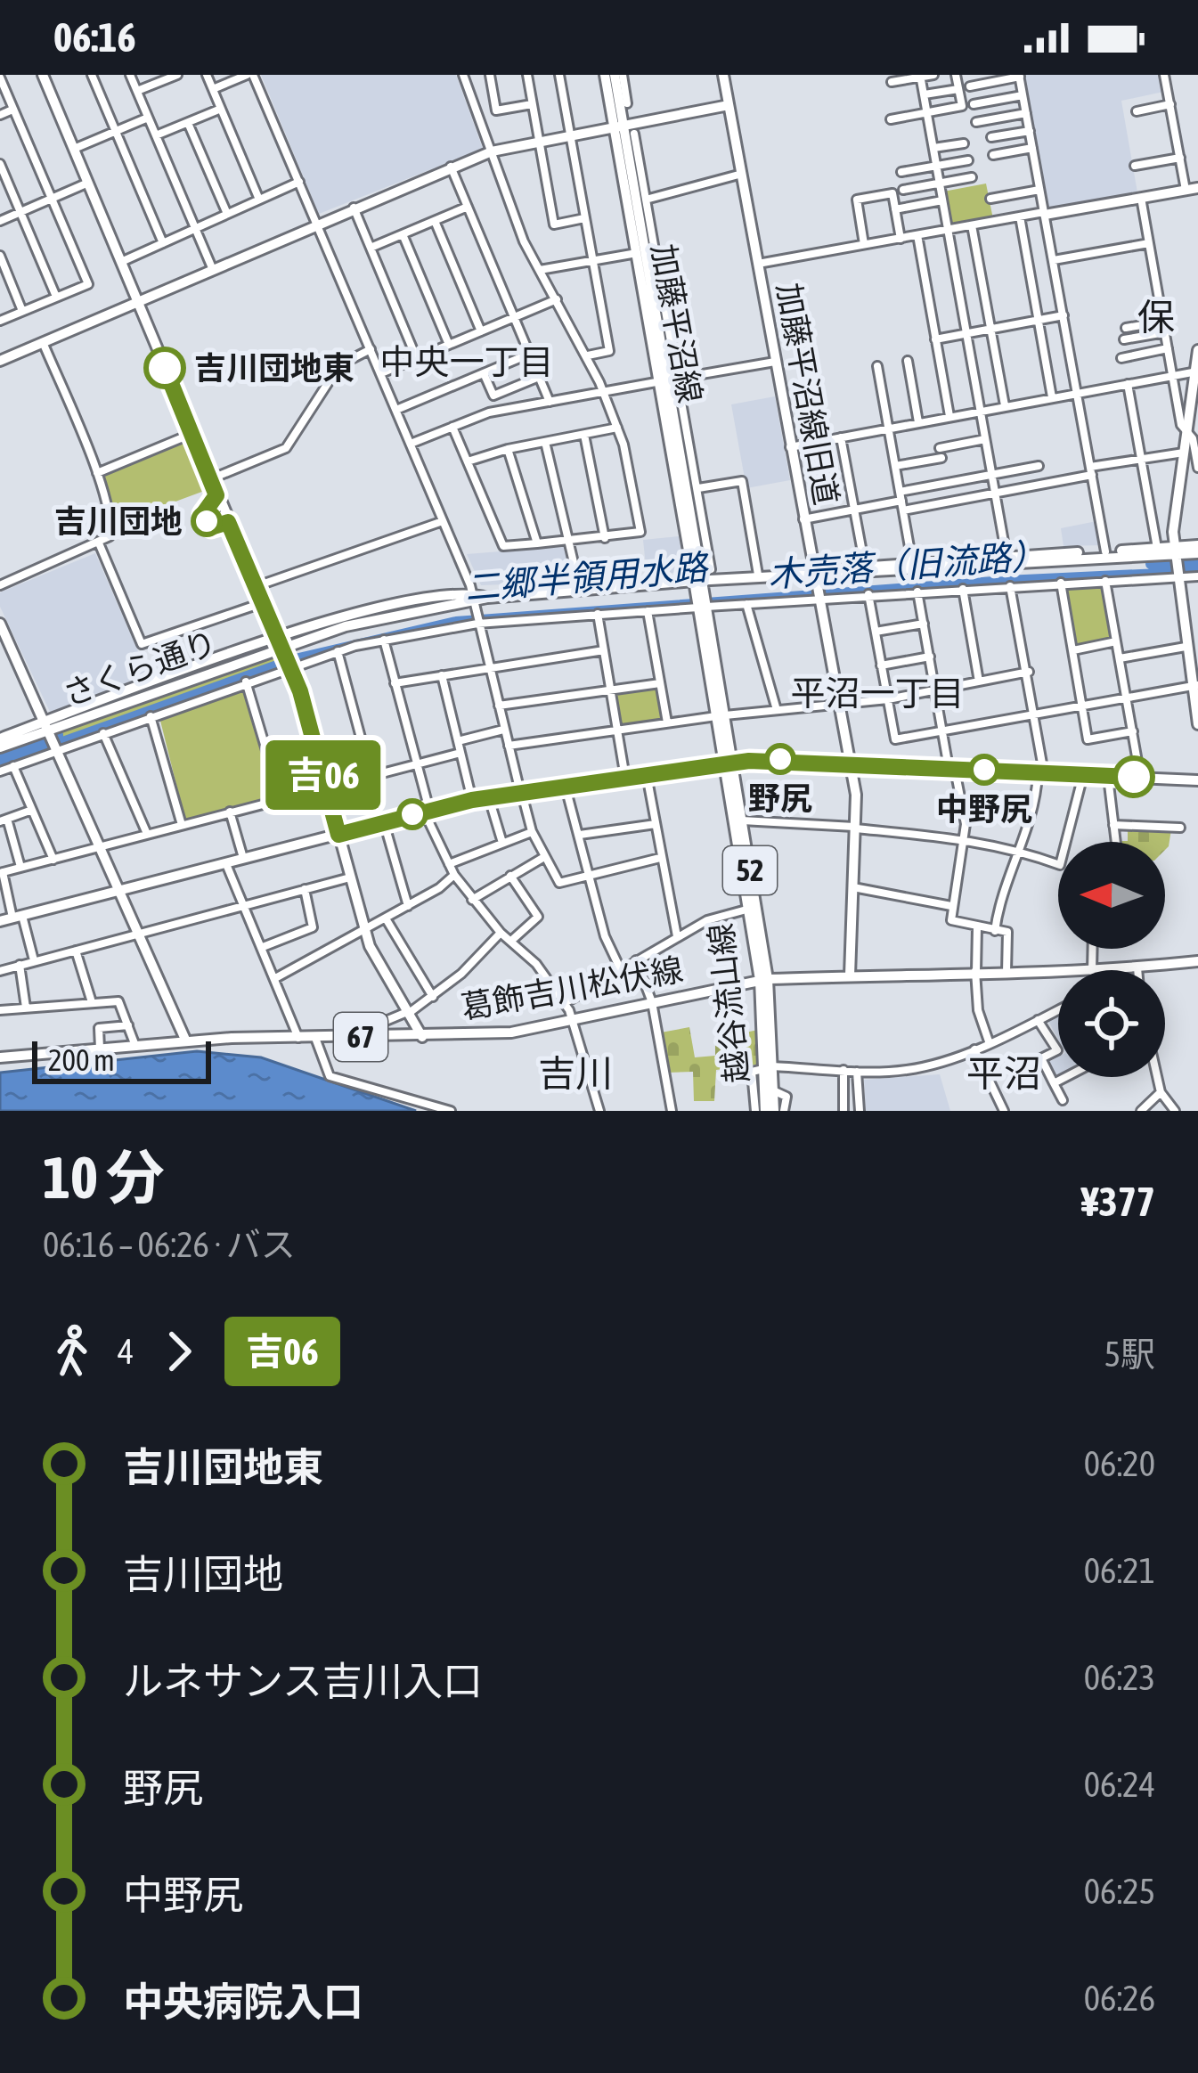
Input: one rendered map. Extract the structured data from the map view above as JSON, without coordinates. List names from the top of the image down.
{
  "streets": {
    "street": [
      "加藤平沼線",
      "加藤平沼線旧道",
      "さくら通り",
      "52",
      "葛飾吉川松伏線",
      "越谷流山線",
      "67"
    ]
  },
  "crossings": [
    ["加藤平沼線", "さくら通り"],
    ["加藤平沼線", "越谷流山線"],
    ["加藤平沼線旧道", "葛飾吉川松伏線"],
    ["さくら通り", "越谷流山線"],
    ["葛飾吉川松伏線", "越谷流山線"]
  ],
  "districts": [
    "保",
    "中央一丁目",
    "平沼一丁目",
    "吉川",
    "平沼"
  ],
  "water": ["木売落（旧流路）", "二郷半領用水路"],
  "places": [
    "吉川団地東",
    "吉川団地",
    "野尻",
    "中野尻"
  ],
  "lines": ["bus line 吉06"],
  "scale_bar": "200 m",
  "north": "left",
  "page": {
    "status": "06:16",
    "on_map": "吉06",
    "scale": "200 m",
    "heading": ["10 分", "06:16 – 06:26 · バス", "¥377"],
    "legs": ["4", "吉06", "5駅"],
    "list": [
      {
        "name": "吉川団地東",
        "value": "06:20"
      },
      {
        "name": "吉川団地",
        "value": "06:21"
      },
      {
        "name": "ルネサンス吉川入口",
        "value": "06:23"
      },
      {
        "name": "野尻",
        "value": "06:24"
      },
      {
        "name": "中野尻",
        "value": "06:25"
      },
      {
        "name": "中央病院入口",
        "value": "06:26"
      }
    ]
  }
}
